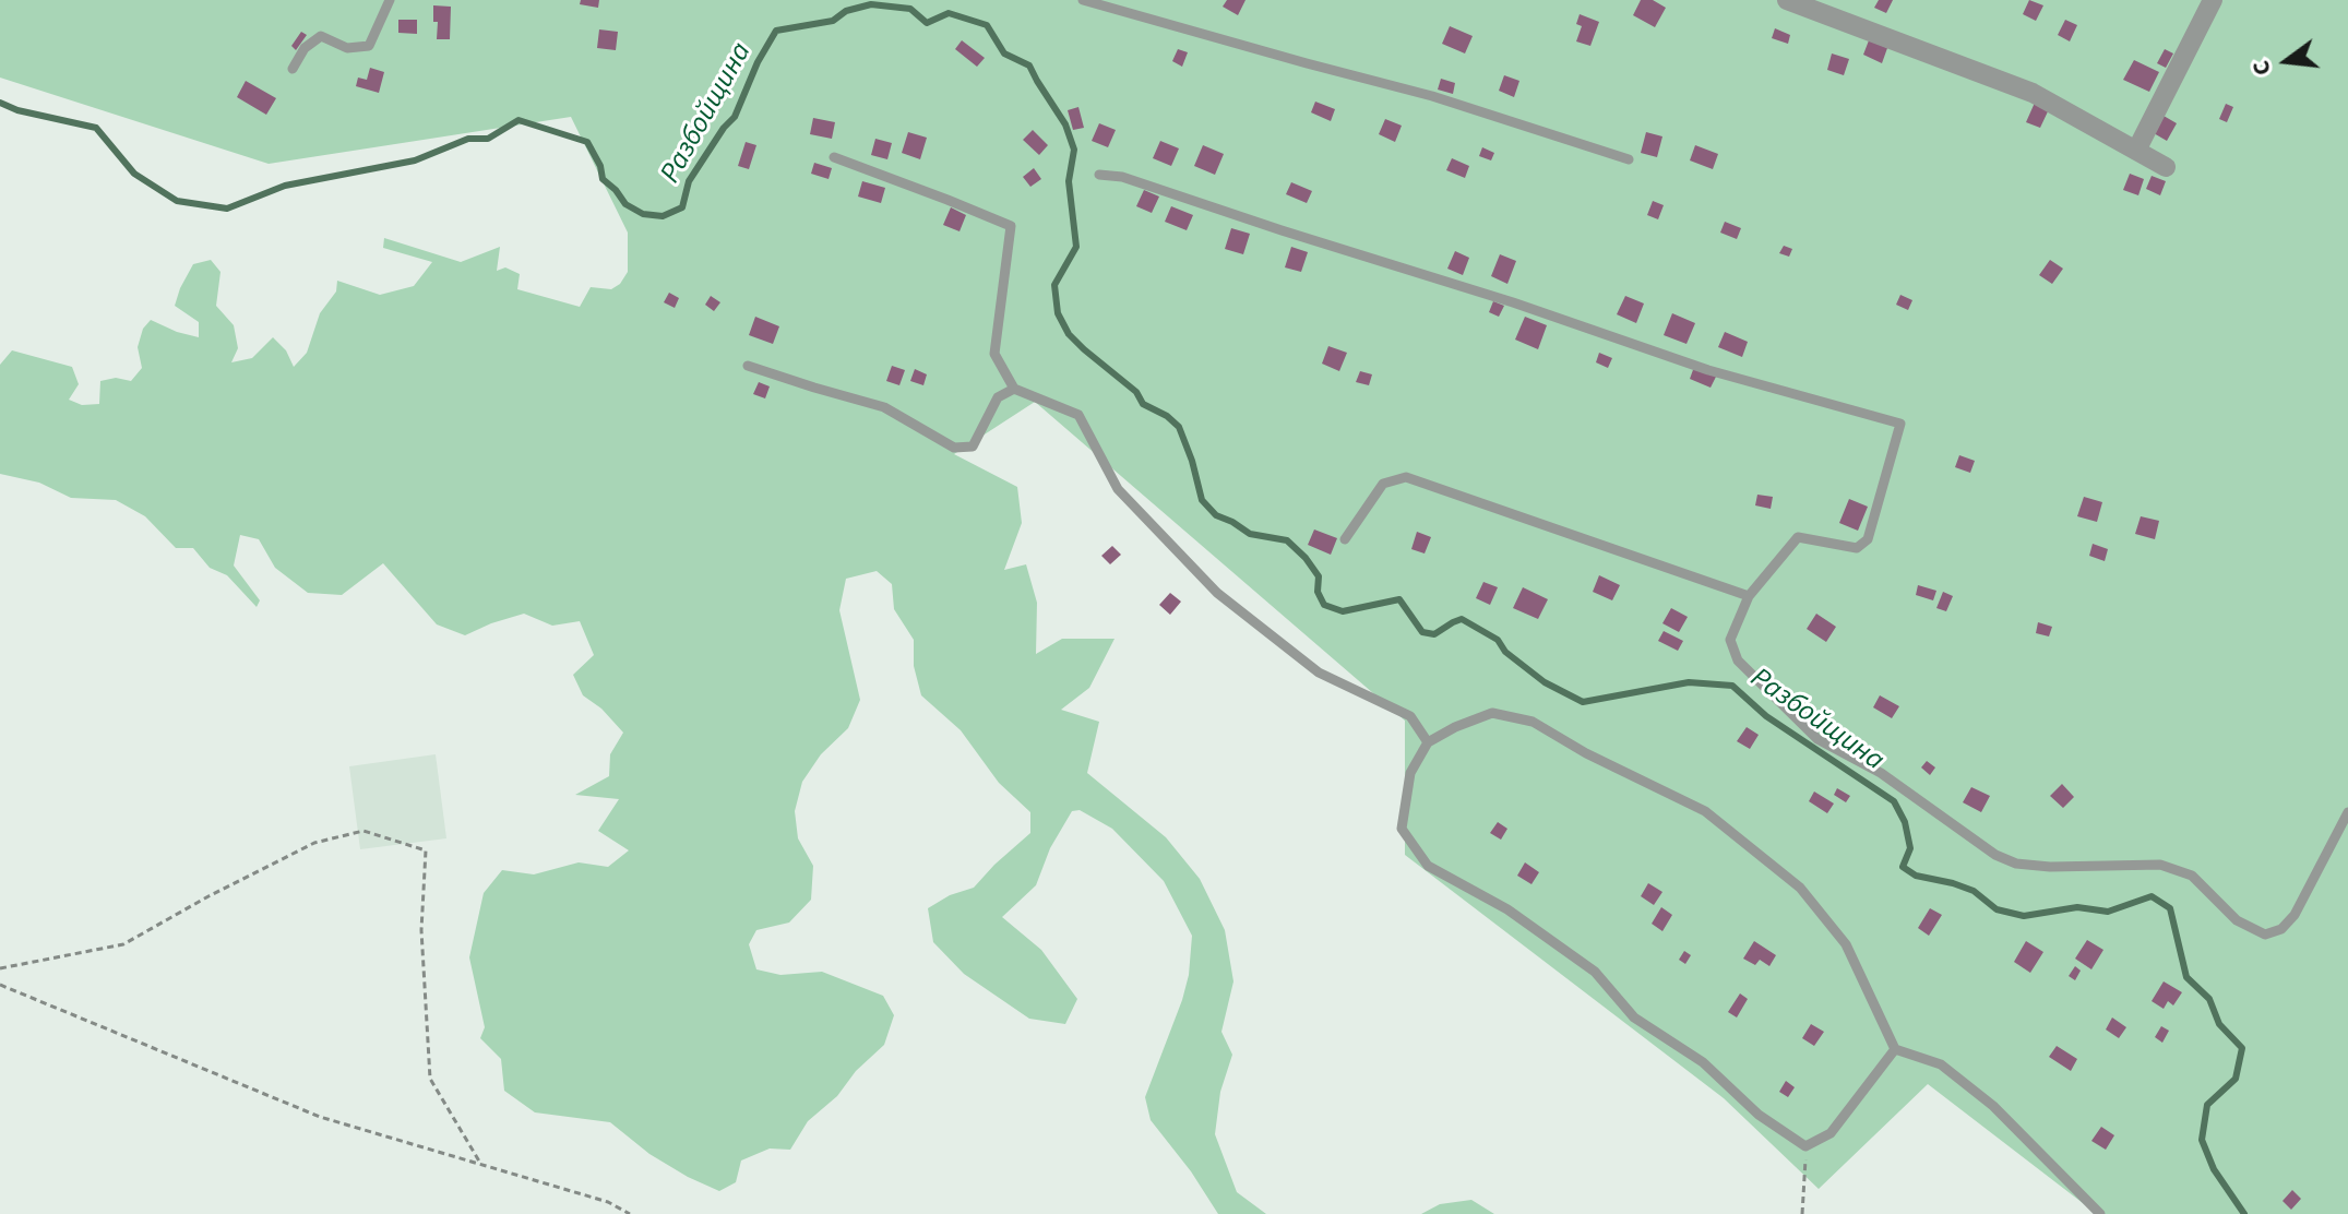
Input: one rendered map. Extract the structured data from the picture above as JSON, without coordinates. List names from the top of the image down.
{
  "water": ["Разбойщина"],
  "north": "left"
}
